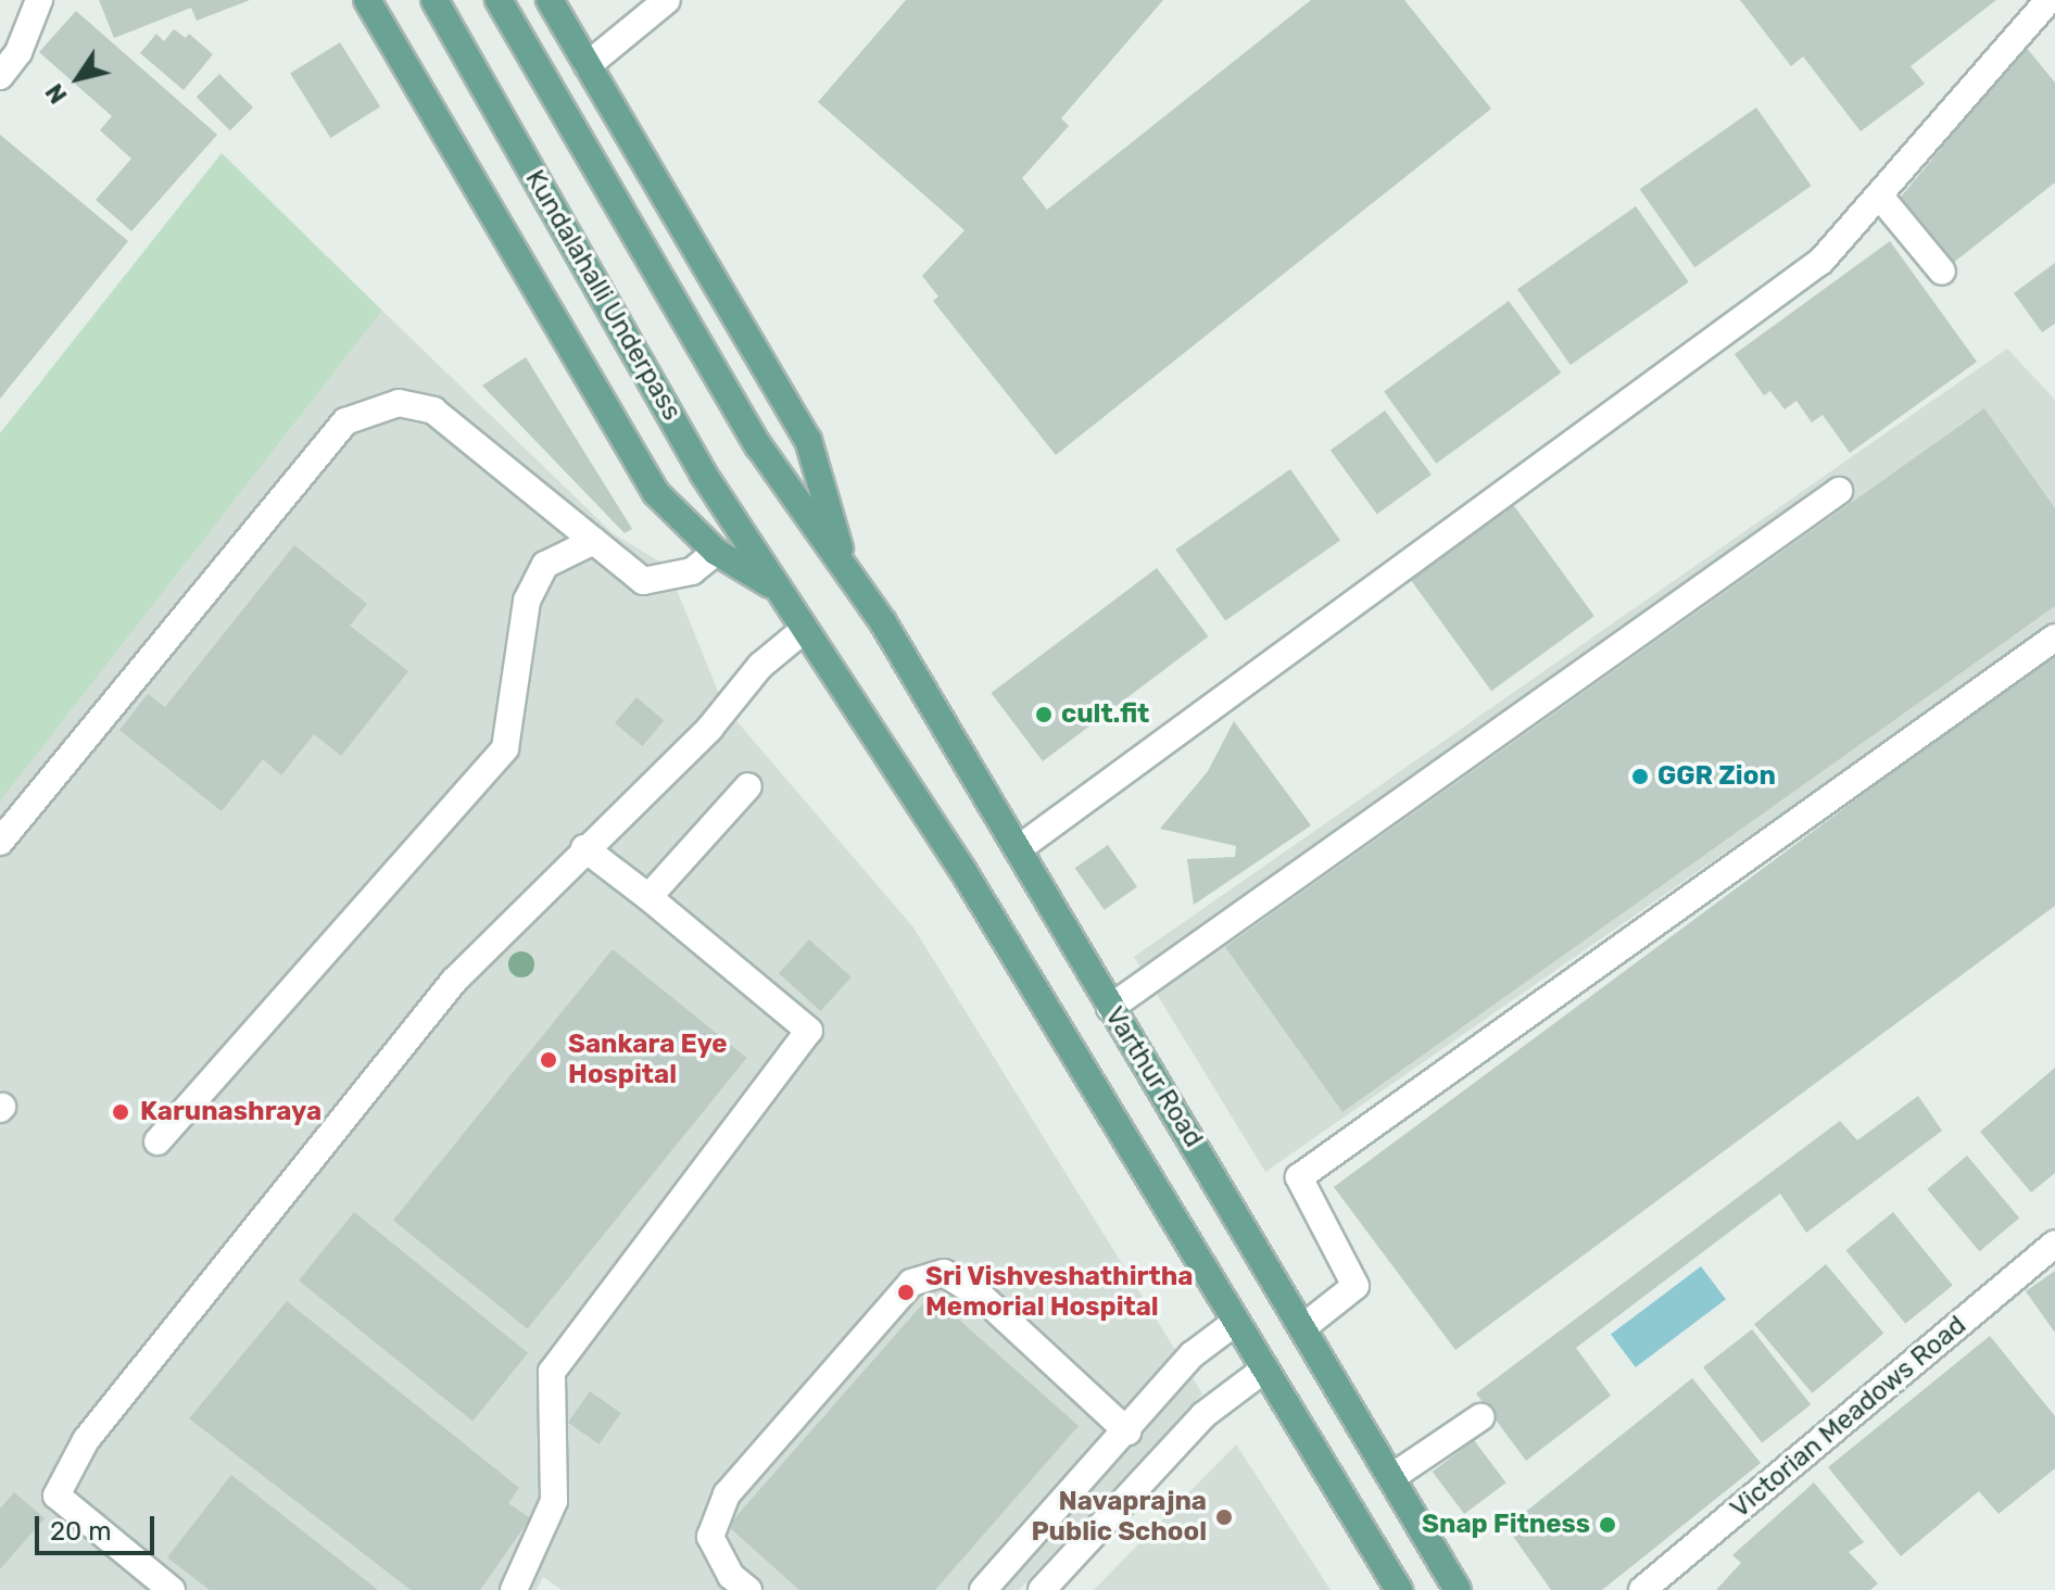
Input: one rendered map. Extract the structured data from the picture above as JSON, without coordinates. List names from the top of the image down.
{
  "streets": {
    "main road": ["Kundalahalli Underpass", "Varthur Road"],
    "street": ["Victorian Meadows Road"]
  },
  "places": [
    "cult.fit",
    "GGR Zion",
    "Sankara Eye Hospital",
    "Karunashraya",
    "Sri Vishveshathirtha Memorial Hospital",
    "Navaprajna Public School",
    "Snap Fitness"
  ],
  "scale_bar": "20 m",
  "north": "bottom left"
}
